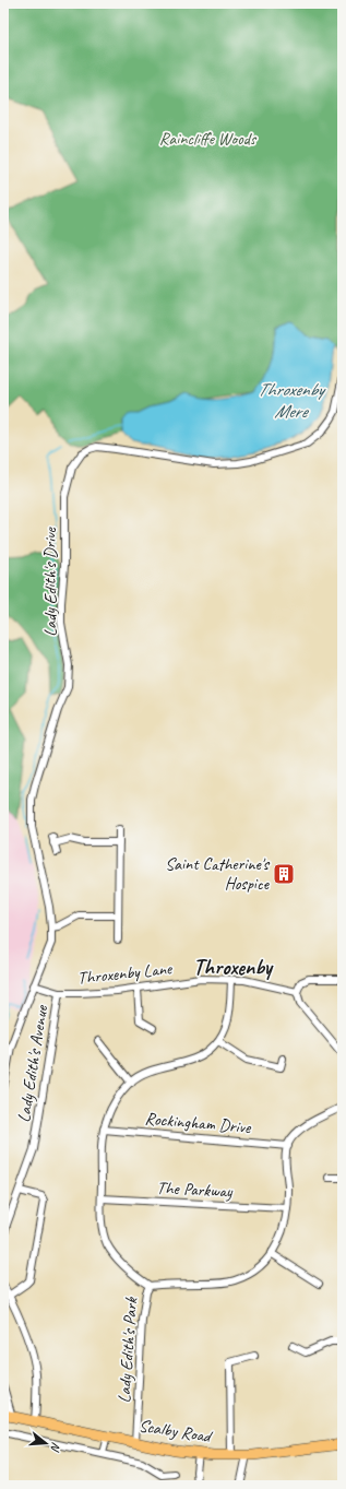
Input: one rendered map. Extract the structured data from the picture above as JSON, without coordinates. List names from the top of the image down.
{
  "streets": {
    "highway": ["Scalby Road"],
    "street": [
      "Lady Edith's Drive",
      "Throxenby Lane",
      "Lady Edith's Avenue",
      "Rockingham Drive",
      "The Parkway",
      "Lady Edith's Park"
    ]
  },
  "crossings": [
    ["Lady Edith's Drive", "Throxenby Lane"],
    ["Throxenby Lane", "Lady Edith's Avenue"],
    ["Rockingham Drive", "Lady Edith's Park"],
    ["The Parkway", "Lady Edith's Park"],
    ["Lady Edith's Park", "Scalby Road"]
  ],
  "districts": ["Throxenby"],
  "water": ["Throxenby Mere"],
  "parks": ["Raincliffe Woods"],
  "places": {
    "building": ["Saint Catherine's Hospice"]
  },
  "north": "right"
}
